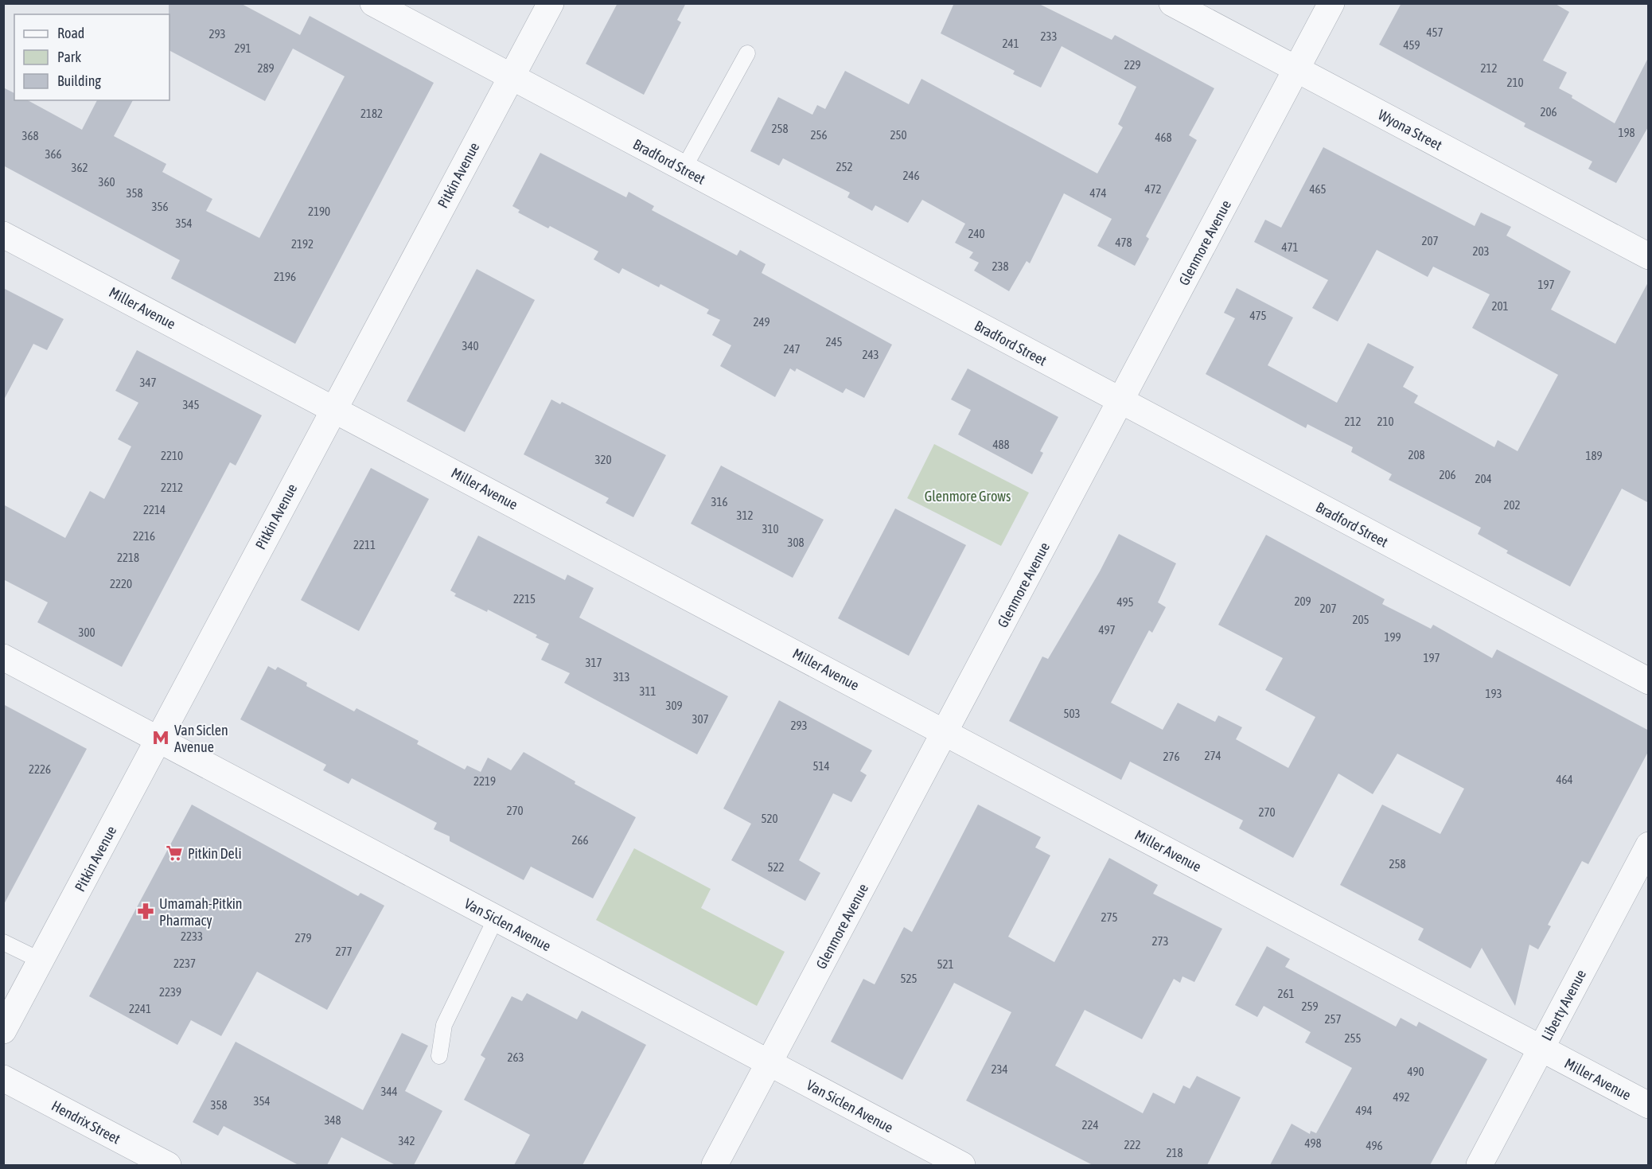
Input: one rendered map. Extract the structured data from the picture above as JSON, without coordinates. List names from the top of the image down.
{
  "streets": {
    "street": [
      "Wyona Street",
      "Bradford Street",
      "Pitkin Avenue",
      "Glenmore Avenue",
      "Miller Avenue",
      "Van Siclen Avenue",
      "Liberty Avenue",
      "Hendrix Street"
    ]
  },
  "crossings": [
    ["Wyona Street", "Glenmore Avenue"],
    ["Bradford Street", "Pitkin Avenue"],
    ["Bradford Street", "Glenmore Avenue"],
    ["Pitkin Avenue", "Miller Avenue"],
    ["Pitkin Avenue", "Van Siclen Avenue"],
    ["Glenmore Avenue", "Miller Avenue"],
    ["Glenmore Avenue", "Van Siclen Avenue"],
    ["Miller Avenue", "Liberty Avenue"]
  ],
  "parks": ["Glenmore Grows"],
  "places": {
    "metro station": ["Van Siclen Avenue"],
    "supermarket": ["Pitkin Deli"],
    "pharmacy": ["Umamah-Pitkin Pharmacy"]
  },
  "house_numbers": [
    "457",
    "293",
    "233",
    "241",
    "459",
    "291",
    "229",
    "289",
    "212",
    "210",
    "206",
    "2182",
    "258",
    "198",
    "256",
    "250",
    "368",
    "468",
    "366",
    "252",
    "362",
    "246",
    "360",
    "472",
    "465",
    "358",
    "474",
    "356",
    "2190",
    "354",
    "240",
    "207",
    "478",
    "2192",
    "471",
    "203",
    "238",
    "2196",
    "197",
    "201",
    "475",
    "249",
    "245",
    "340",
    "247",
    "243",
    "347",
    "345",
    "212",
    "210",
    "488",
    "208",
    "2210",
    "189",
    "320",
    "206",
    "204",
    "2212",
    "316",
    "202",
    "2214",
    "312",
    "310",
    "2216",
    "308",
    "2211",
    "2218",
    "2220",
    "2215",
    "209",
    "495",
    "207",
    "205",
    "497",
    "300",
    "199",
    "197",
    "317",
    "313",
    "311",
    "193",
    "309",
    "503",
    "307",
    "293",
    "274",
    "276",
    "514",
    "2226",
    "464",
    "2219",
    "270",
    "270",
    "520",
    "266",
    "258",
    "522",
    "275",
    "2233",
    "279",
    "273",
    "277",
    "2237",
    "521",
    "525",
    "2239",
    "261",
    "259",
    "2241",
    "257",
    "255",
    "263",
    "234",
    "490",
    "344",
    "492",
    "354",
    "358",
    "494",
    "348",
    "224",
    "342",
    "498",
    "222",
    "496",
    "218"
  ],
  "legend": ["Road", "Park", "Building"]
}
